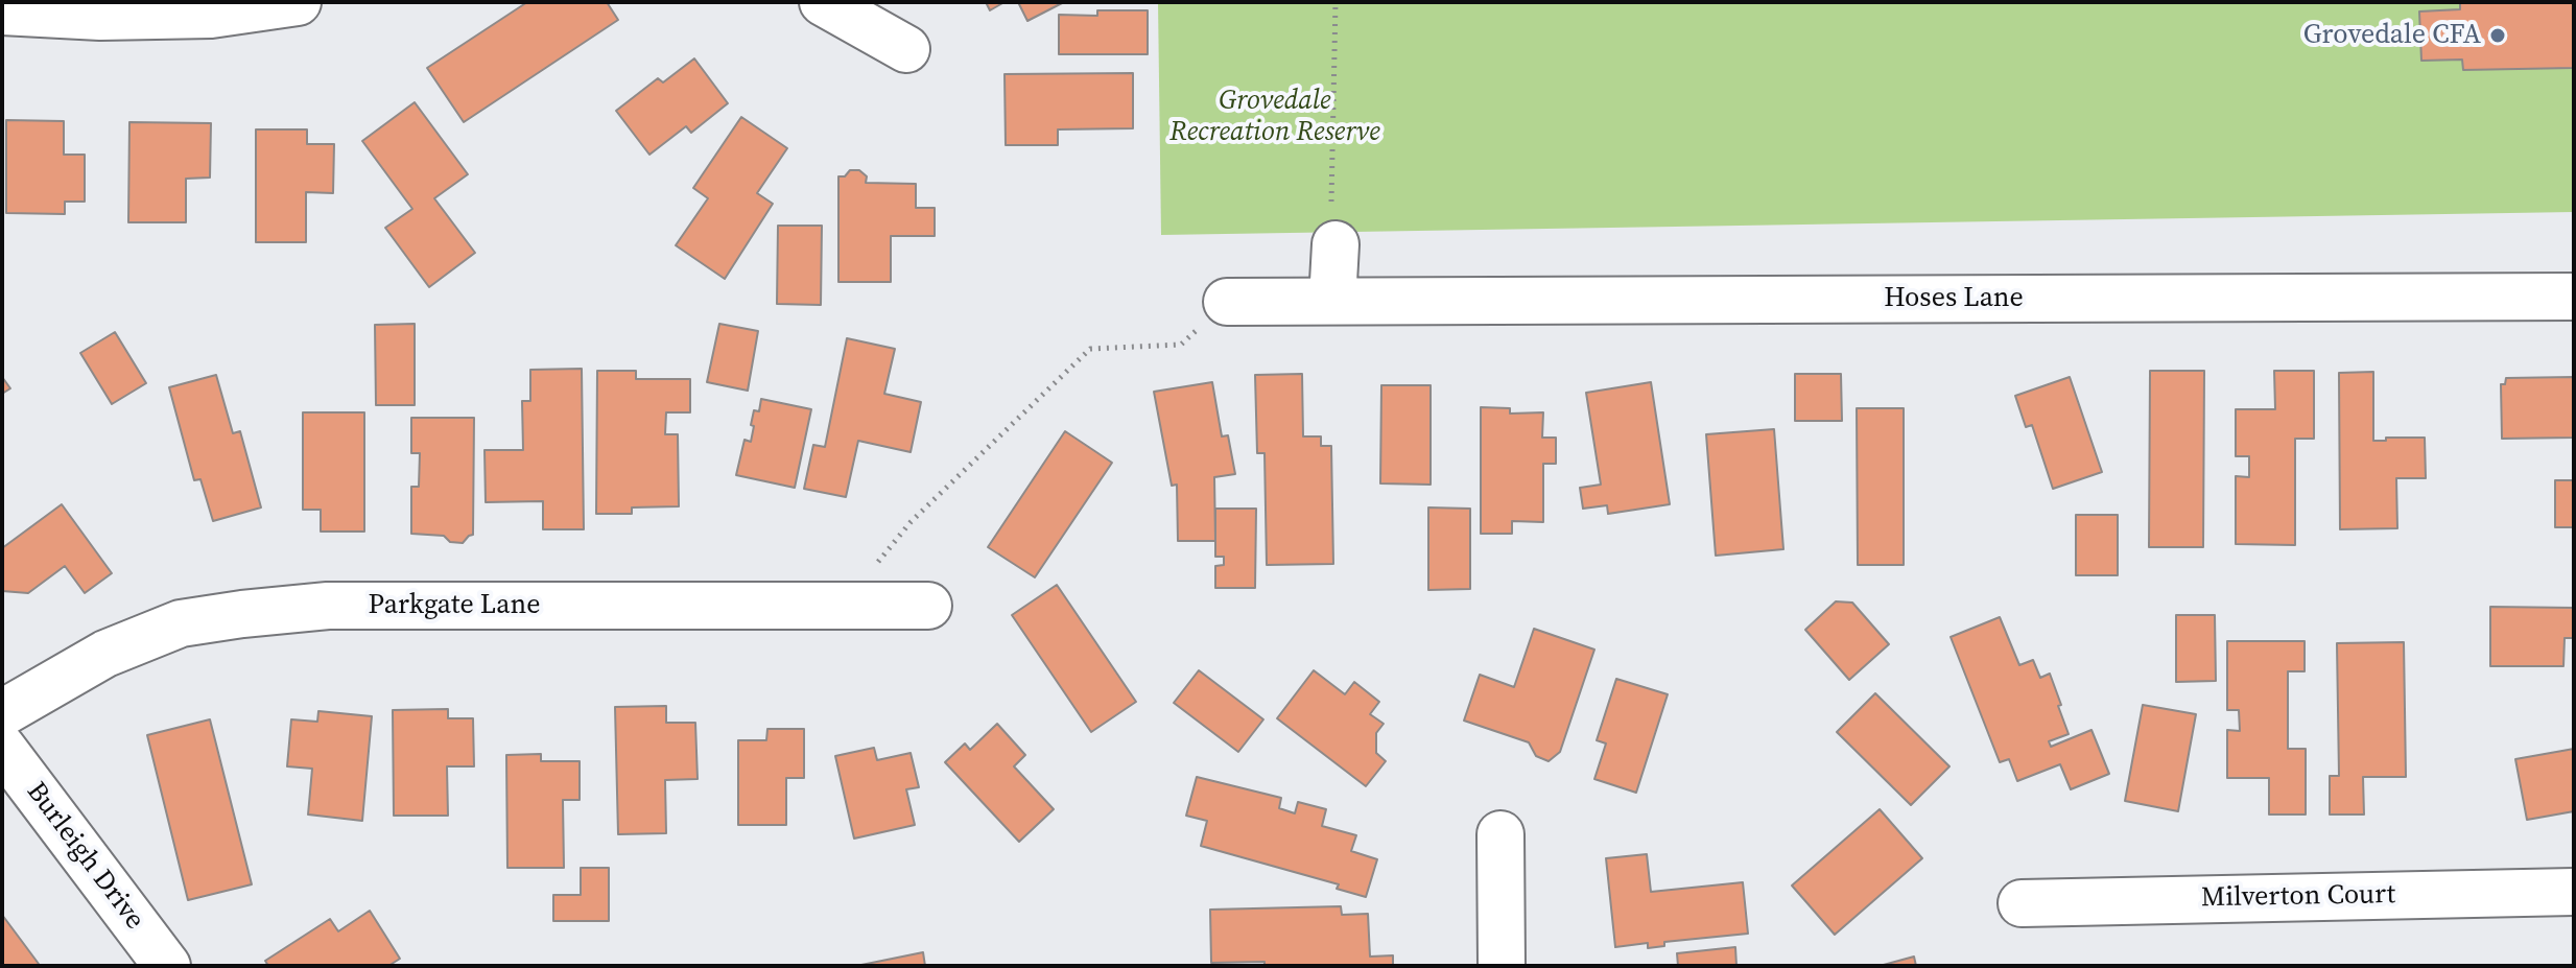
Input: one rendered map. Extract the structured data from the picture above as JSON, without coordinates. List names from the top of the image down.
{
  "streets": {
    "street": [
      "Hoses Lane",
      "Parkgate Lane",
      "Burleigh Drive",
      "Milverton Court"
    ]
  },
  "parks": ["Grovedale Recreation Reserve"],
  "places": ["Grovedale CFA"]
}
